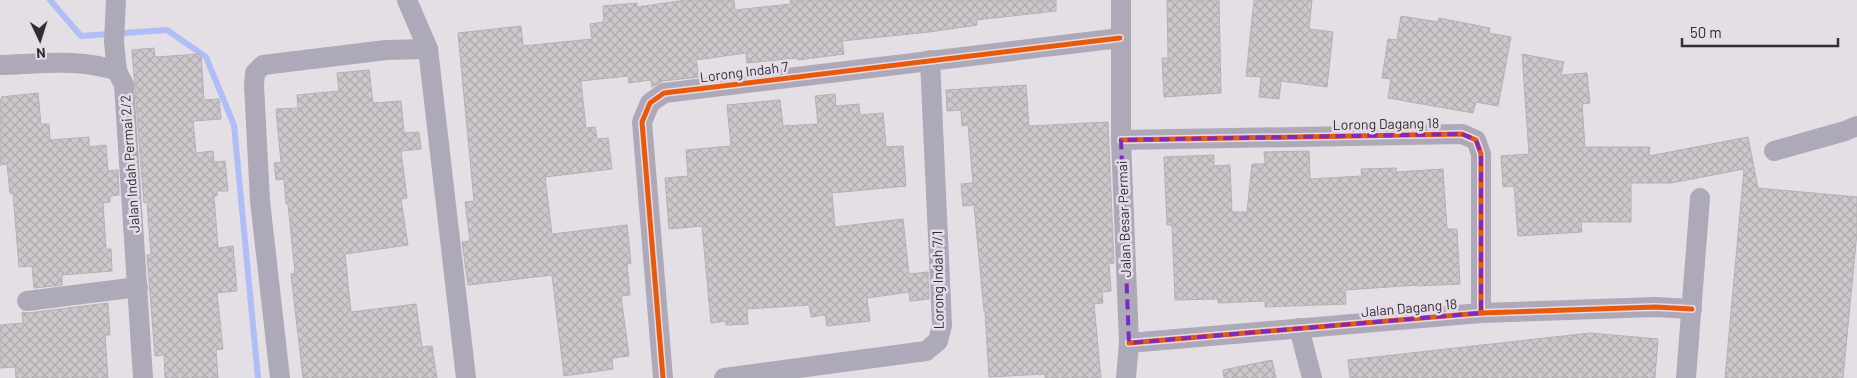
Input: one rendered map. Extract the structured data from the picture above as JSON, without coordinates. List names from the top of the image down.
{
  "streets": {
    "street": [
      "Lorong Indah 7",
      "Lorong Dagang 18",
      "Jalan Indah Permai 2/2",
      "Jalan Besar Permai",
      "Lorong Indah 7/1",
      "Jalan Dagang 18"
    ]
  },
  "crossings": [
    ["Lorong Indah 7", "Jalan Besar Permai"],
    ["Lorong Indah 7", "Lorong Indah 7/1"],
    ["Lorong Dagang 18", "Jalan Besar Permai"],
    ["Lorong Dagang 18", "Jalan Dagang 18"],
    ["Jalan Besar Permai", "Jalan Dagang 18"]
  ],
  "scale_bar": "50 m",
  "north": "bottom"
}
